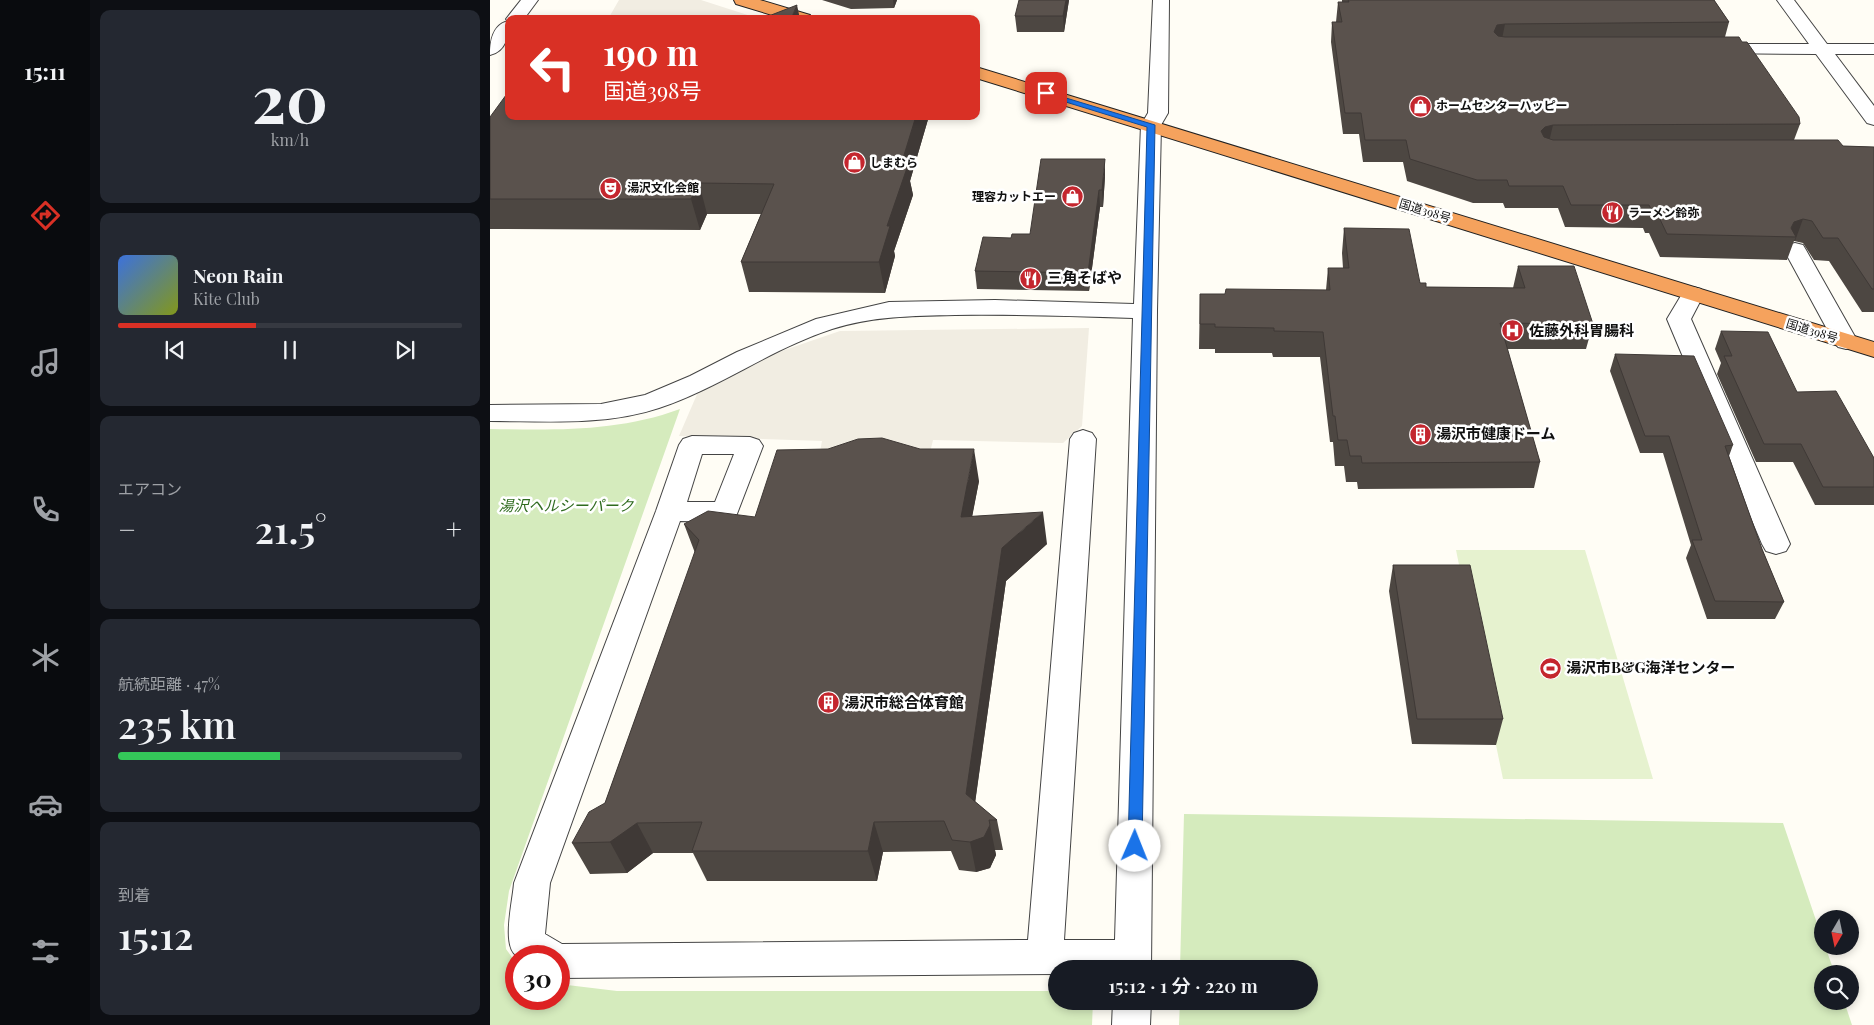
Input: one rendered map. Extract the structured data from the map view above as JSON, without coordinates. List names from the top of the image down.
{
  "streets": {
    "highway": ["国道398号"]
  },
  "parks": ["湯沢ヘルシーパーク"],
  "places": {
    "shop": ["ホームセンターハッピー", "しまむら", "理容カットエー"],
    "theatre": ["湯沢文化会館"],
    "restaurant": ["ラーメン鈴弥", "三角そばや"],
    "hospital": ["佐藤外科胃腸科"],
    "building": ["湯沢市健康ドーム", "湯沢市総合体育館"],
    "sports": ["湯沢市B&G海洋センター"]
  },
  "north": "bottom",
  "page": {
    "tabs": "15:11",
    "tile": [
      ["20", "km/h"],
      "エアコン",
      ["航続距離 · 47%", "235 km"],
      ["到着", "15:12"]
    ],
    "turn": ["190 m", "国道398号"],
    "song": ["Neon Rain", "Kite Club"],
    "heat": ["−", "21.5°", "+"],
    "limit": "30",
    "trip": "15:12 · 1 分 · 220 m"
  }
}
